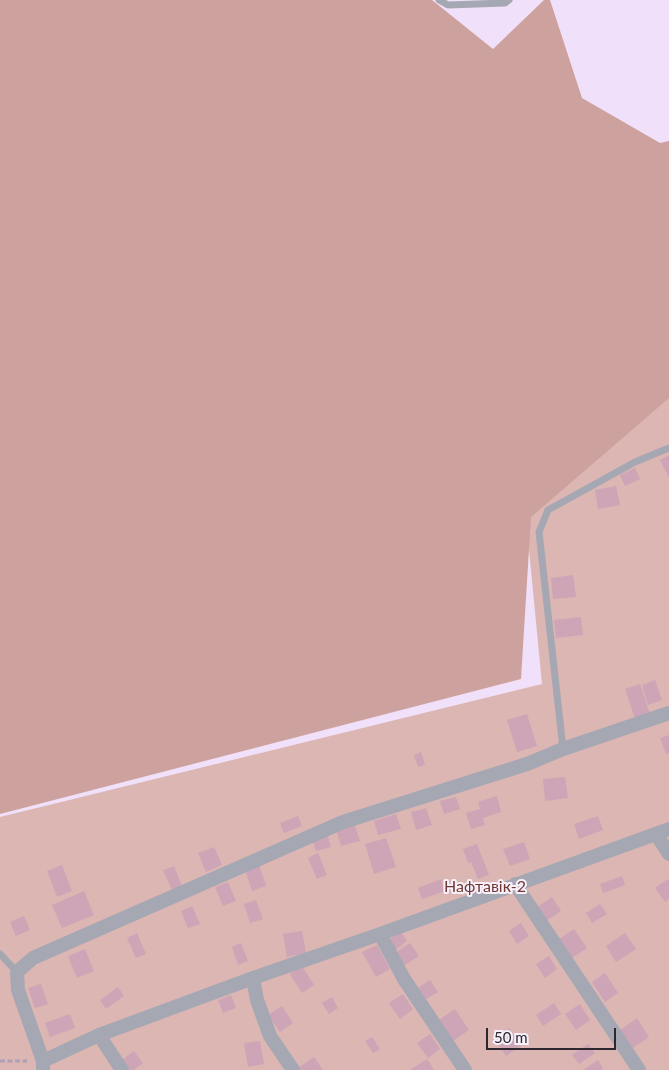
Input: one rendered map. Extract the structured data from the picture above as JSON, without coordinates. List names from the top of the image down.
{
  "parks": ["Нафтавік-2"],
  "scale_bar": "50 m"
}
